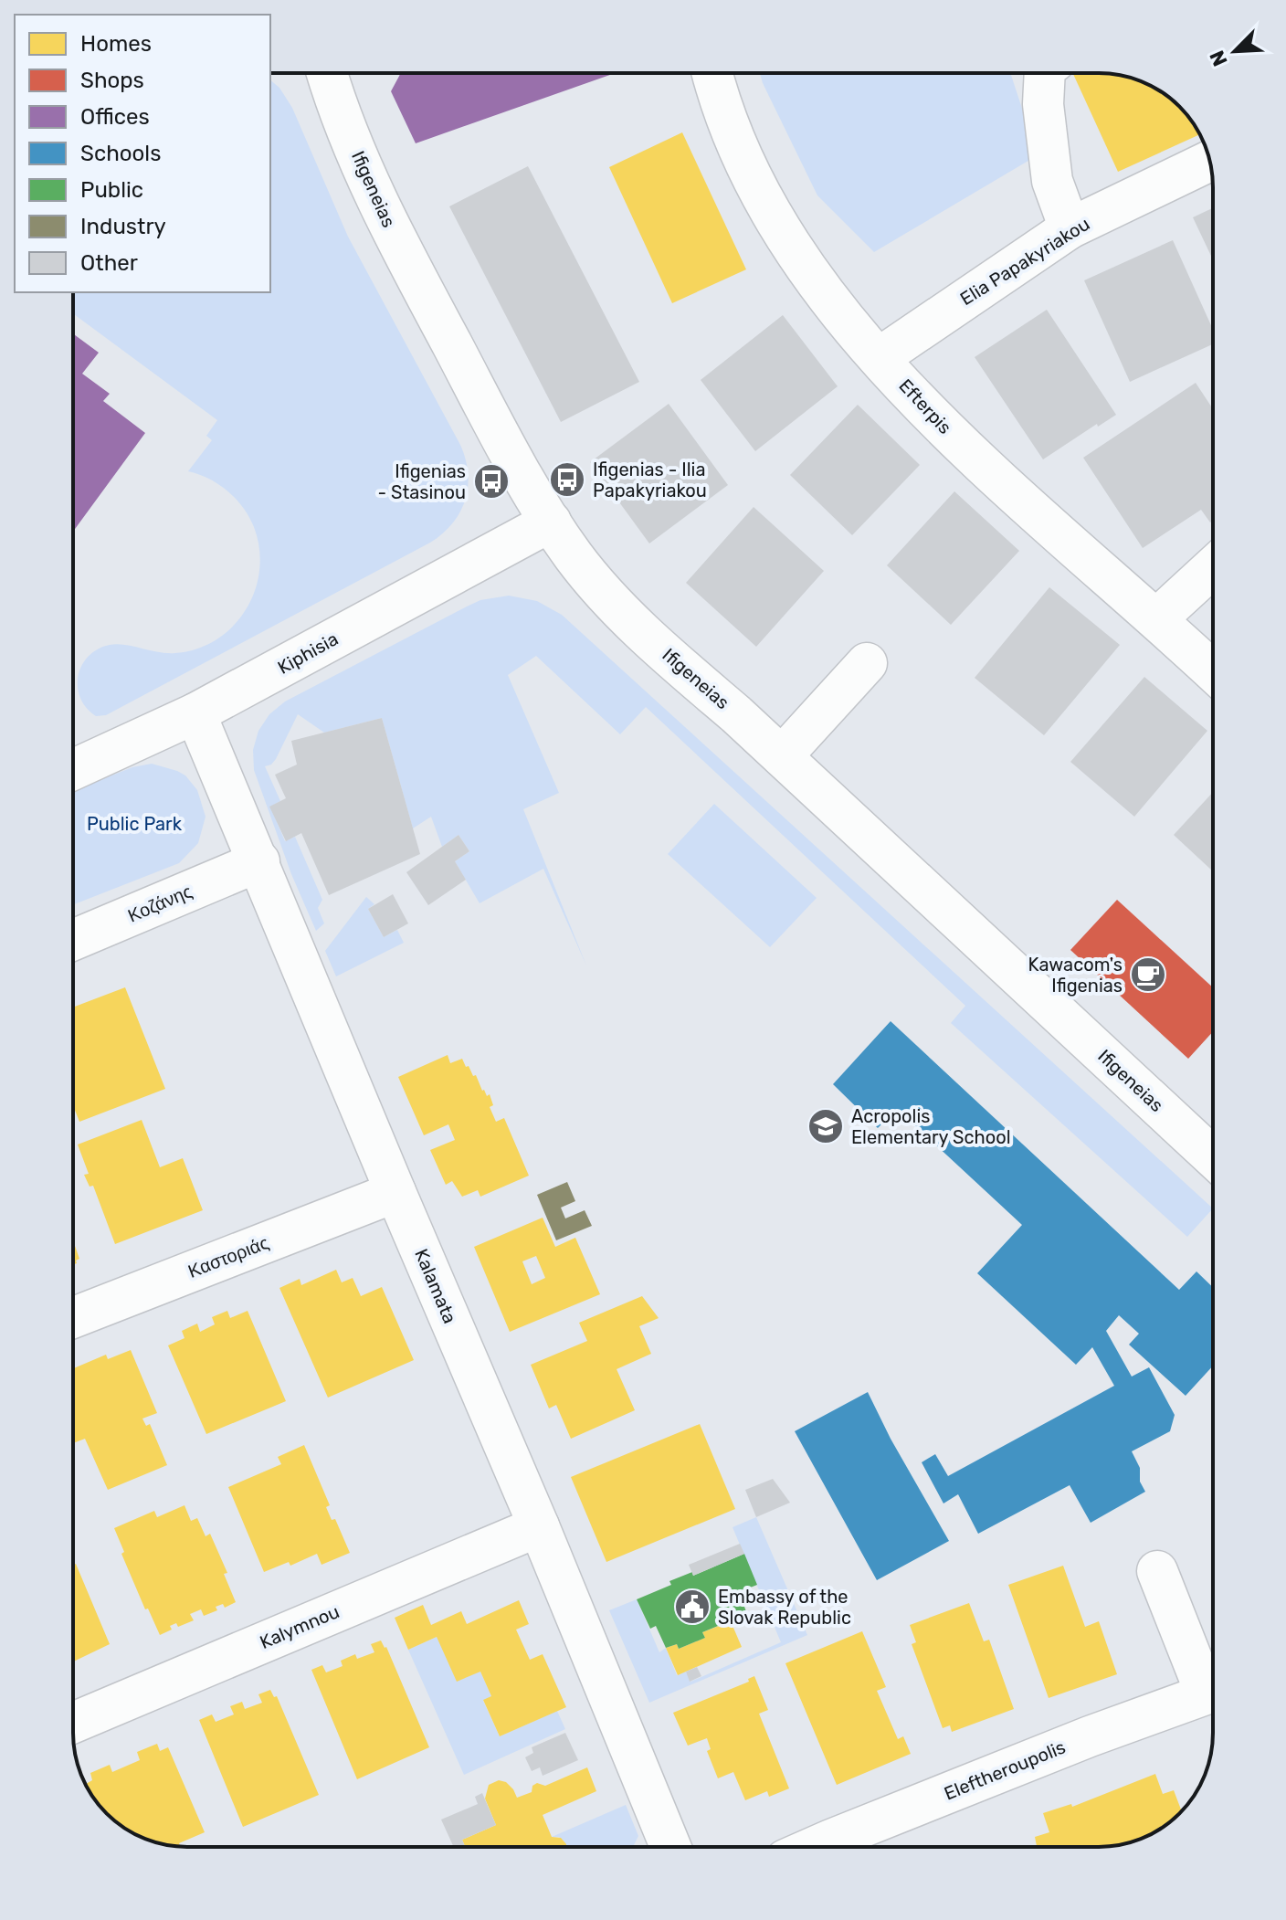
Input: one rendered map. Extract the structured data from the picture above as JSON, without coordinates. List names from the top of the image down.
{
  "streets": {
    "street": [
      "Ifigeneias",
      "Elia Papakyriakou",
      "Efterpis",
      "Kiphisia",
      "Κοζάνης",
      "Καστοριάς",
      "Kalamata",
      "Kalymnou",
      "Eleftheroupolis"
    ]
  },
  "crossings": [
    ["Ifigeneias", "Kiphisia"],
    ["Elia Papakyriakou", "Efterpis"],
    ["Kiphisia", "Kalamata"],
    ["Κοζάνης", "Kalamata"],
    ["Καστοριάς", "Kalamata"],
    ["Kalamata", "Kalymnou"]
  ],
  "parks": ["Public Park"],
  "places": {
    "bus stop": ["Ifigenias - Ilia Papakyriakou", "Ifigenias - Stasinou"],
    "cafe": ["Kawacom's Ifigenias"],
    "school or university": ["Acropolis Elementary School"],
    "public building": ["Embassy of the Slovak Republic"]
  },
  "legend": [
    "Homes",
    "Shops",
    "Offices",
    "Schools",
    "Public",
    "Industry",
    "Other"
  ],
  "north": "bottom left"
}
